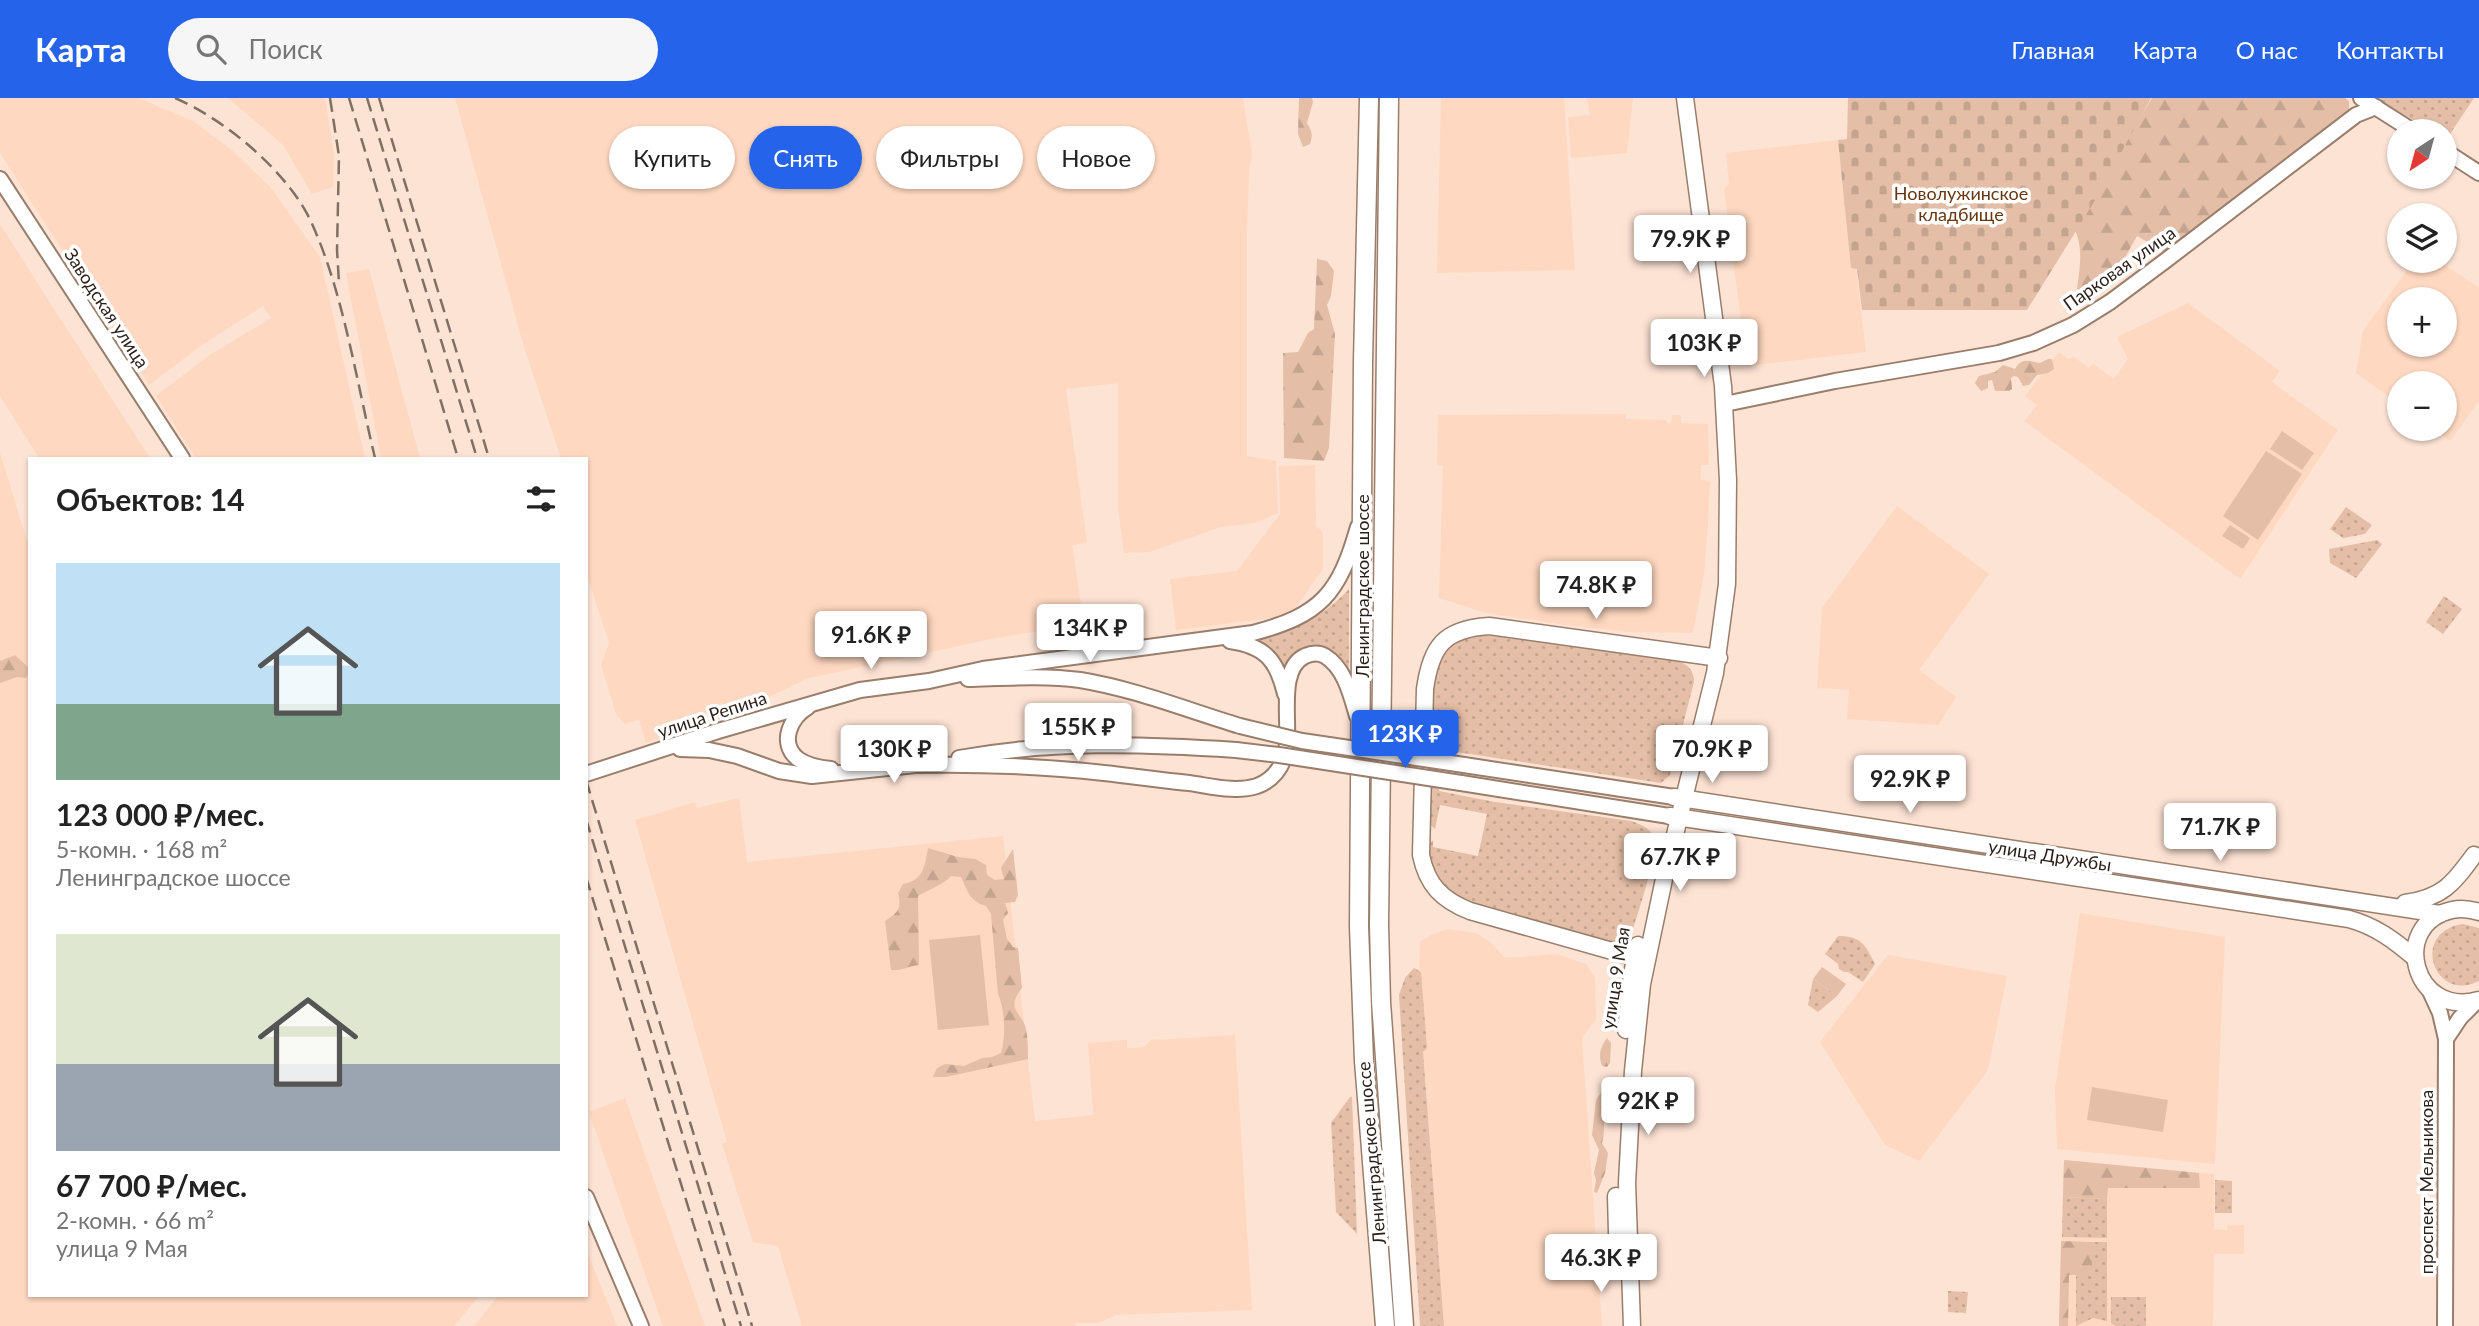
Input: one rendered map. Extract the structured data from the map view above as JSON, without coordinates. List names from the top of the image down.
{
  "streets": {
    "highway": ["Ленинградское шоссе"],
    "main road": ["улица Дружбы", "улица 9 Мая"],
    "street": [
      "Парковая улица",
      "Заводская улица",
      "улица Репина",
      "проспект Мельникова"
    ]
  },
  "crossings": [
    ["Парковая улица", "улица 9 Мая"],
    ["Ленинградское шоссе", "улица Репина"],
    ["улица Дружбы", "улица 9 Мая"]
  ],
  "parks": ["Новолужинское кладбище"],
  "north": "bottom left",
  "page": {
    "header": "Карта",
    "search": "Поиск",
    "nav": [
      "Главная",
      "Карта",
      "О нас",
      "Контакты"
    ],
    "map_buttons": ["+", "−"],
    "chip": [
      "Купить",
      "Снять",
      "Фильтры",
      "Новое"
    ],
    "price": [
      "79.9K ₽",
      "103K ₽",
      "74.8K ₽",
      "134K ₽",
      "91.6K ₽",
      "155K ₽",
      "123K ₽",
      "130K ₽",
      "70.9K ₽",
      "92.9K ₽",
      "71.7K ₽",
      "67.7K ₽",
      "92K ₽",
      "46.3K ₽"
    ],
    "heading": "Объектов: 14",
    "list": [
      {
        "name": "123 000 ₽/мес.",
        "note": "5-комн. · 168 m² · Ленинградское шоссе"
      },
      {
        "name": "67 700 ₽/мес.",
        "note": "2-комн. · 66 m² · улица 9 Мая"
      }
    ]
  }
}
